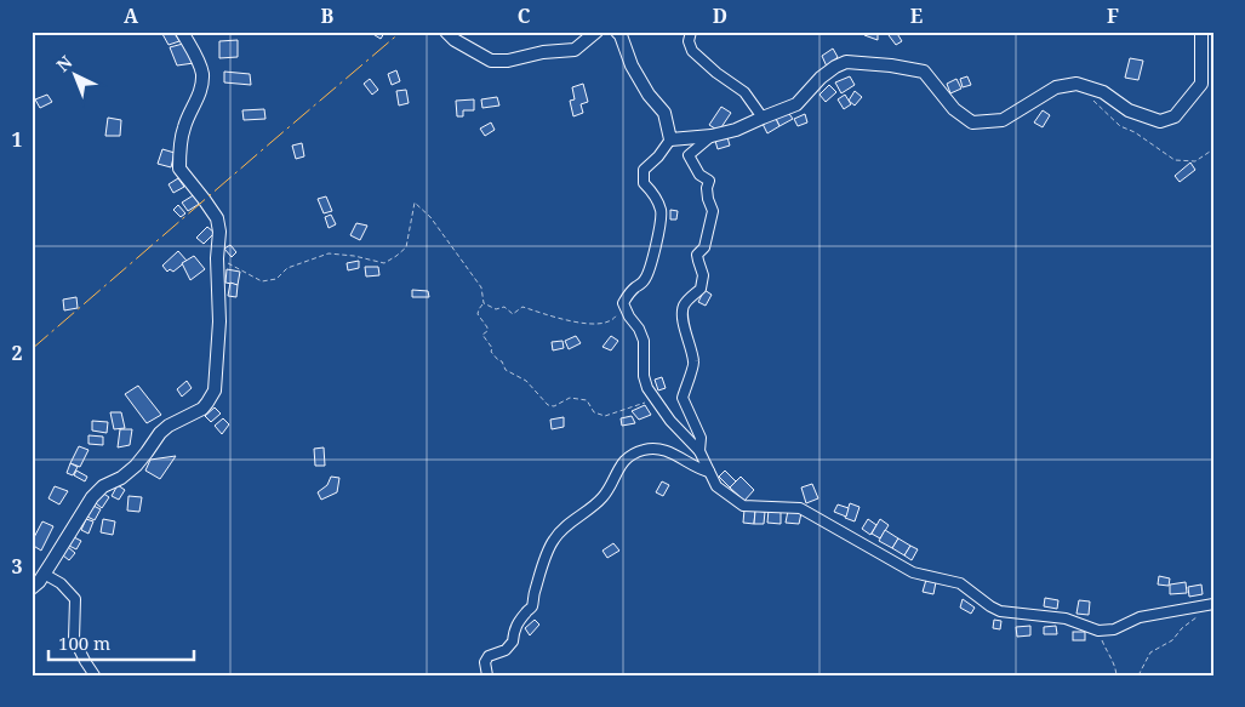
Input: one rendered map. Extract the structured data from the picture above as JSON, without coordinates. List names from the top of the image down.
{
  "scale_bar": "100 m",
  "north": "top left",
  "grid": {
    "columns": [
      "A",
      "B",
      "C",
      "D",
      "E",
      "F"
    ],
    "rows": ["1", "2", "3"]
  }
}
